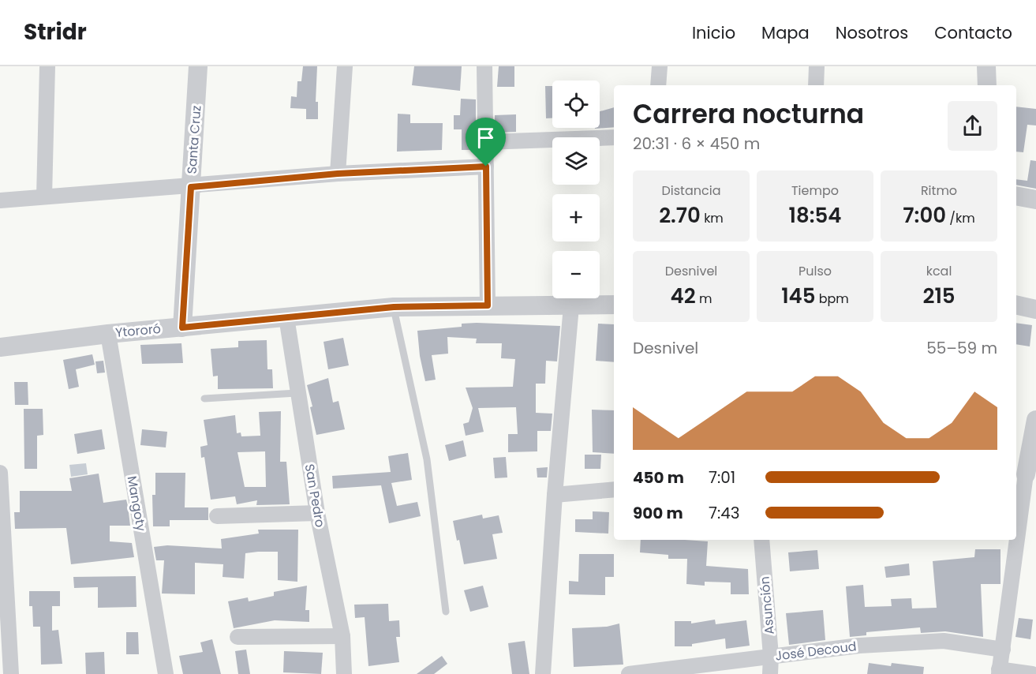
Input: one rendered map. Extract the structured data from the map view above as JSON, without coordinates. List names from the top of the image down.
{
  "streets": {
    "street": [
      "Santa Cruz",
      "Ytororó",
      "San Pedro",
      "Mangoty",
      "Asunción",
      "José Decoud"
    ]
  },
  "crossings": [
    ["Santa Cruz", "Ytororó"],
    ["Ytororó", "San Pedro"],
    ["Ytororó", "Mangoty"],
    ["Asunción", "José Decoud"]
  ],
  "page": {
    "header": "Stridr",
    "nav": [
      "Inicio",
      "Mapa",
      "Nosotros",
      "Contacto"
    ],
    "map_buttons": ["+", "−"],
    "heading": ["Carrera nocturna", "20:31 · 6 × 450 m"],
    "stats": [
      ["Distancia", "2.70 km"],
      ["Tiempo", "18:54"],
      ["Ritmo", "7:00 /km"],
      ["Desnivel", "42 m"],
      ["Pulso", "145 bpm"],
      ["kcal", "215"]
    ],
    "chart": ["Desnivel", "55–59 m"],
    "list": [
      {
        "name": "450 m",
        "note": "7:01"
      },
      {
        "name": "900 m",
        "note": "7:43"
      }
    ]
  }
}
